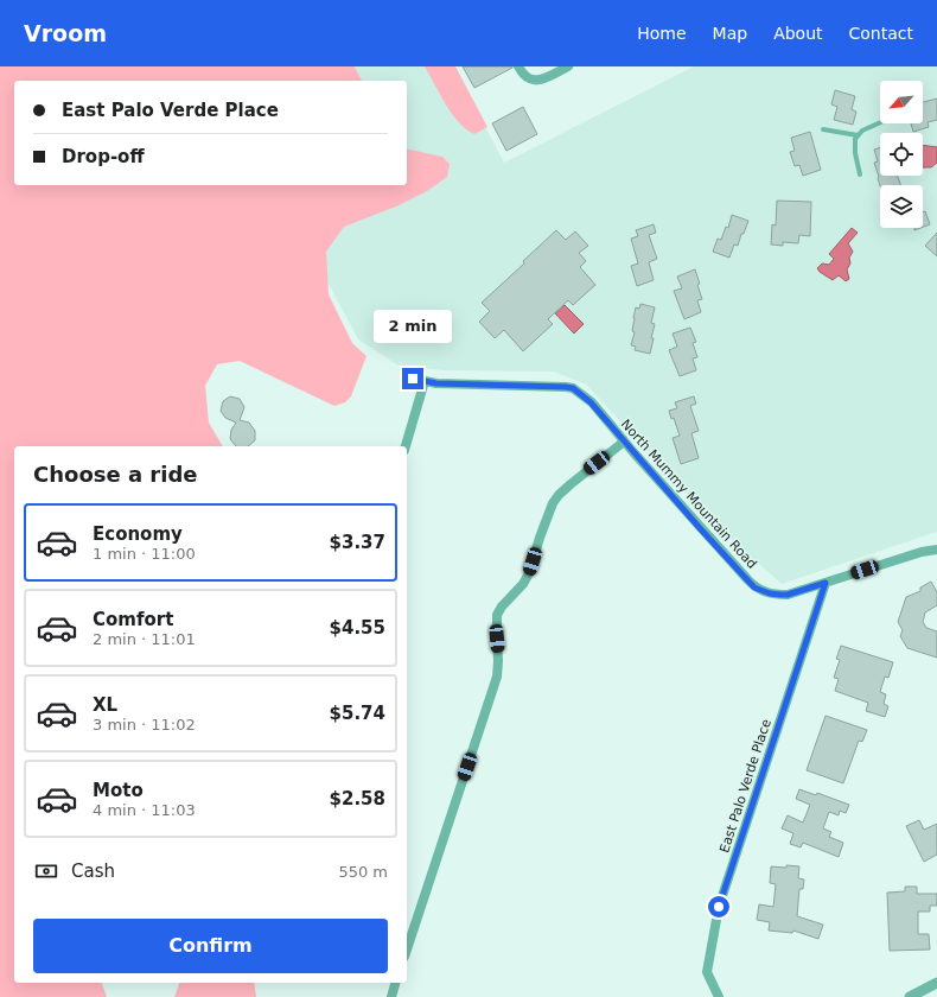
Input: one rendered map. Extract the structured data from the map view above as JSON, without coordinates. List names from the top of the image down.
{
  "streets": {
    "street": ["North Mummy Mountain Road", "East Palo Verde Place"]
  },
  "crossings": [
    ["North Mummy Mountain Road", "East Palo Verde Place"]
  ],
  "north": "bottom left",
  "page": {
    "header": "Vroom",
    "nav": [
      "Home",
      "Map",
      "About",
      "Contact"
    ],
    "banner": ["East Palo Verde Place", "Drop-off"],
    "bubble": "2 min",
    "heading": "Choose a ride",
    "list": [
      {
        "name": "Economy",
        "note": "1 min · 11:00",
        "value": "$3.37"
      },
      {
        "name": "Comfort",
        "note": "2 min · 11:01",
        "value": "$4.55"
      },
      {
        "name": "XL",
        "note": "3 min · 11:02",
        "value": "$5.74"
      },
      {
        "name": "Moto",
        "note": "4 min · 11:03",
        "value": "$2.58"
      }
    ],
    "pay": ["Cash", "550 m"],
    "buttons": "Confirm"
  }
}
